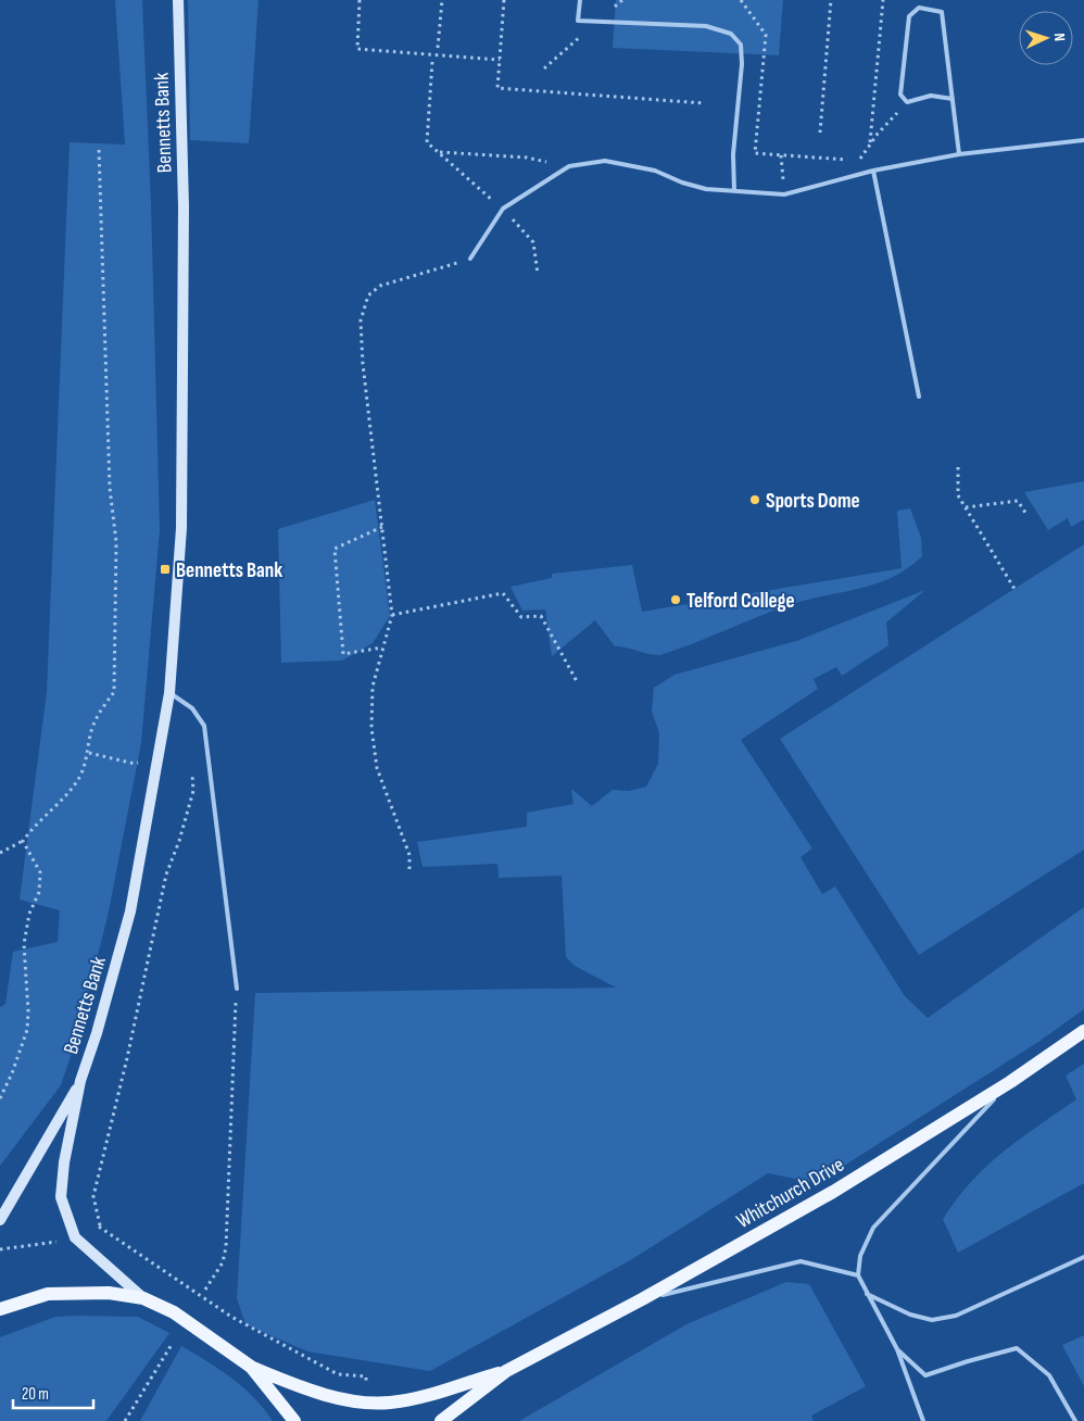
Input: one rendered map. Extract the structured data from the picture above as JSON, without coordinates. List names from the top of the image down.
{
  "streets": {
    "main road": ["Bennetts Bank", "Whitchurch Drive"]
  },
  "places": {
    "other": ["Sports Dome", "Telford College"],
    "transit": ["Bennetts Bank"]
  },
  "scale_bar": "20 m",
  "north": "right"
}
